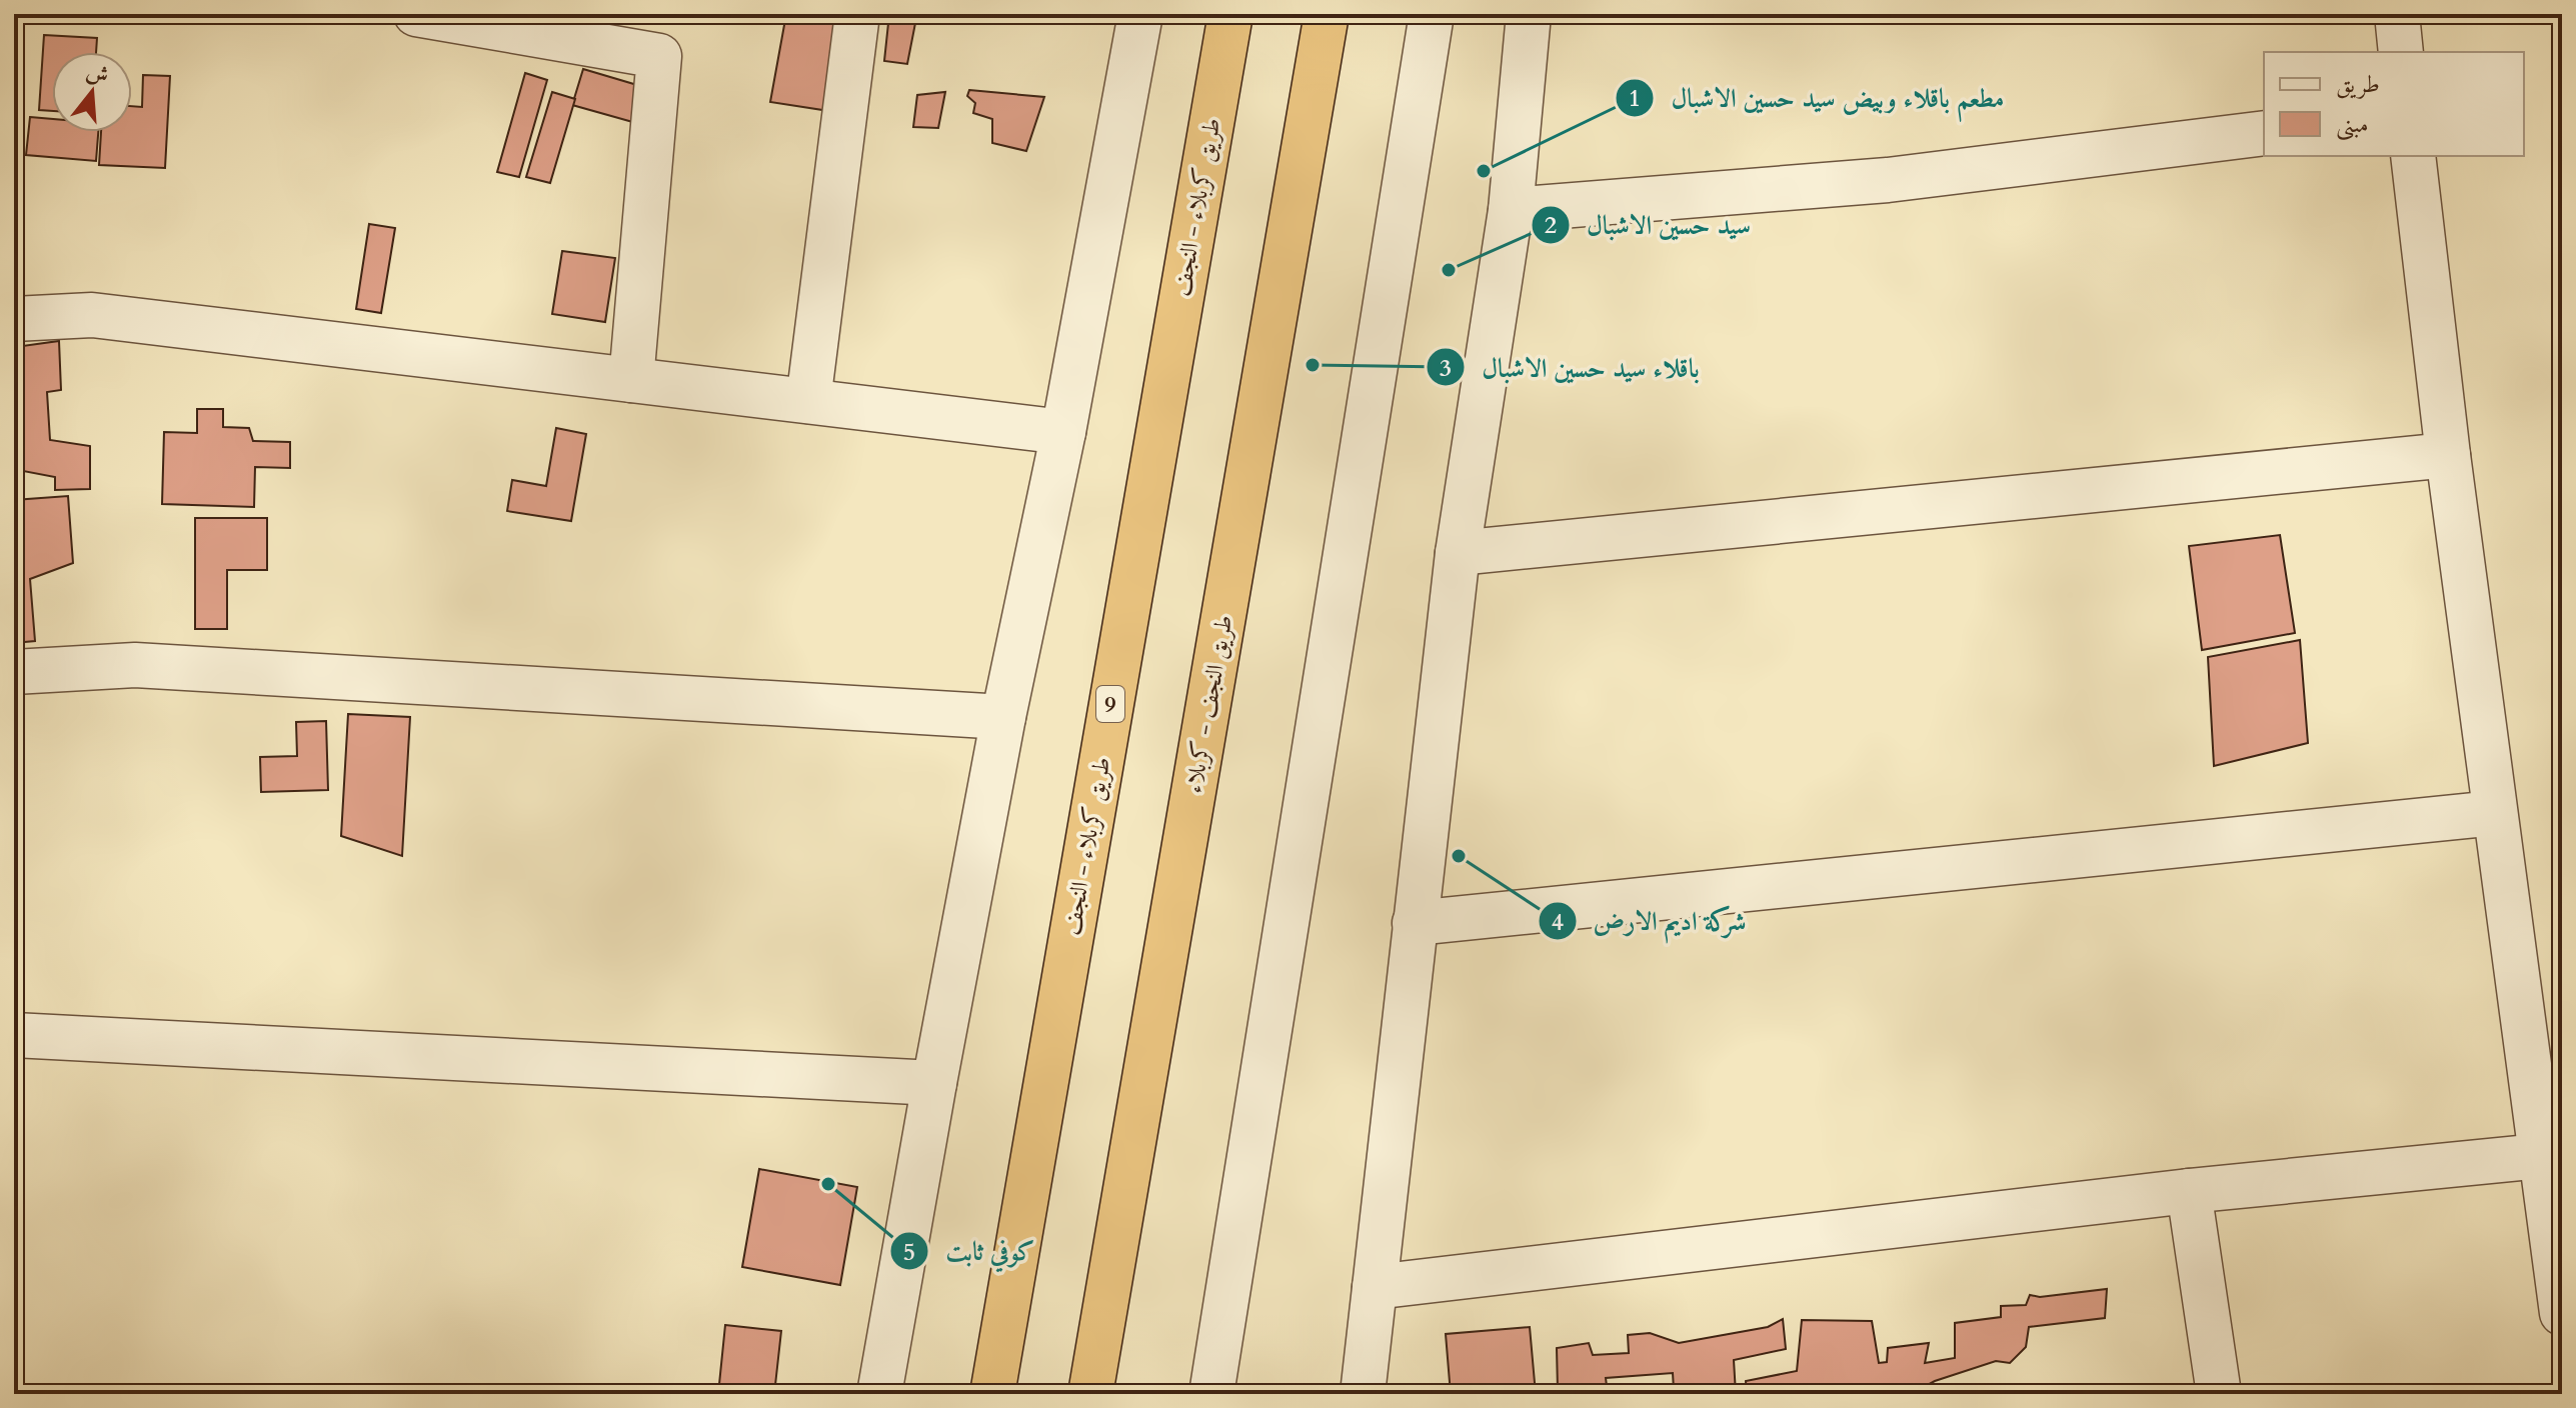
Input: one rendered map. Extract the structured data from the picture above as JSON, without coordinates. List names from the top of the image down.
{
  "streets": {
    "highway": ["طريق کربلاء - النجف", "9", "طريق النجف - کربلاء"]
  },
  "places": [
    "مطعم باقلاء وبيض سيد حسين الاشبال",
    "سيد حسين الاشبال",
    "باقلاء سيد حسين الاشبال",
    "شركة اديم الارض",
    "كوفي ثابت"
  ],
  "legend": ["طريق", "مبنى"],
  "north": "top"
}
